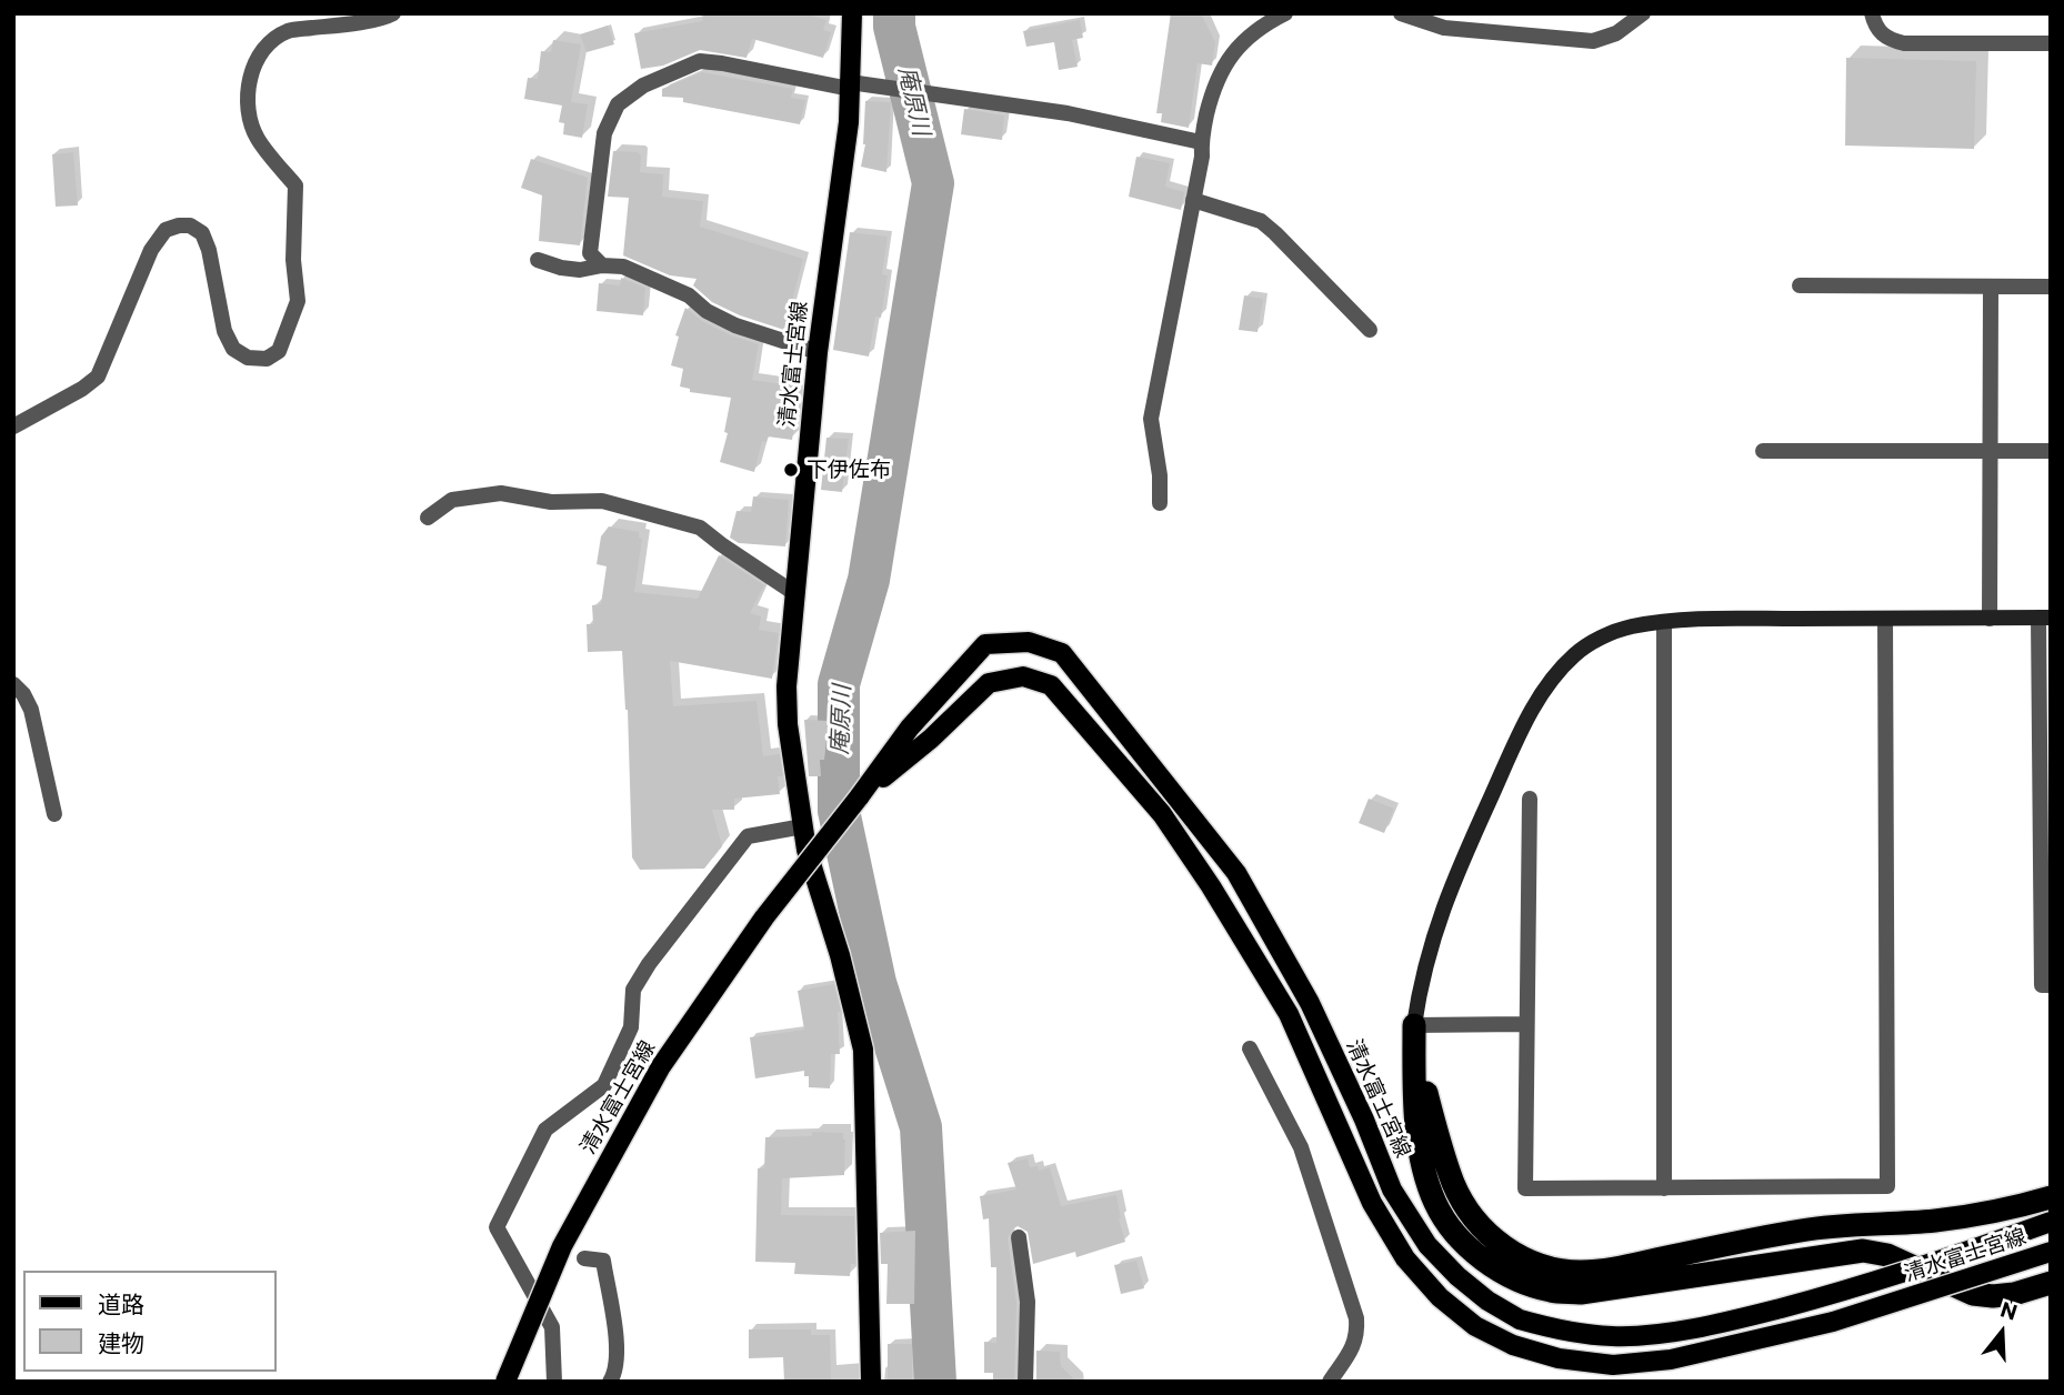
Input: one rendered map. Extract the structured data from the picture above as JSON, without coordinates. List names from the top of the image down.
{
  "streets": {
    "main road": ["清水富士宮線"]
  },
  "water": ["庵原川"],
  "places": ["下伊佐布"],
  "legend": ["道路", "建物"],
  "north": "top"
}
